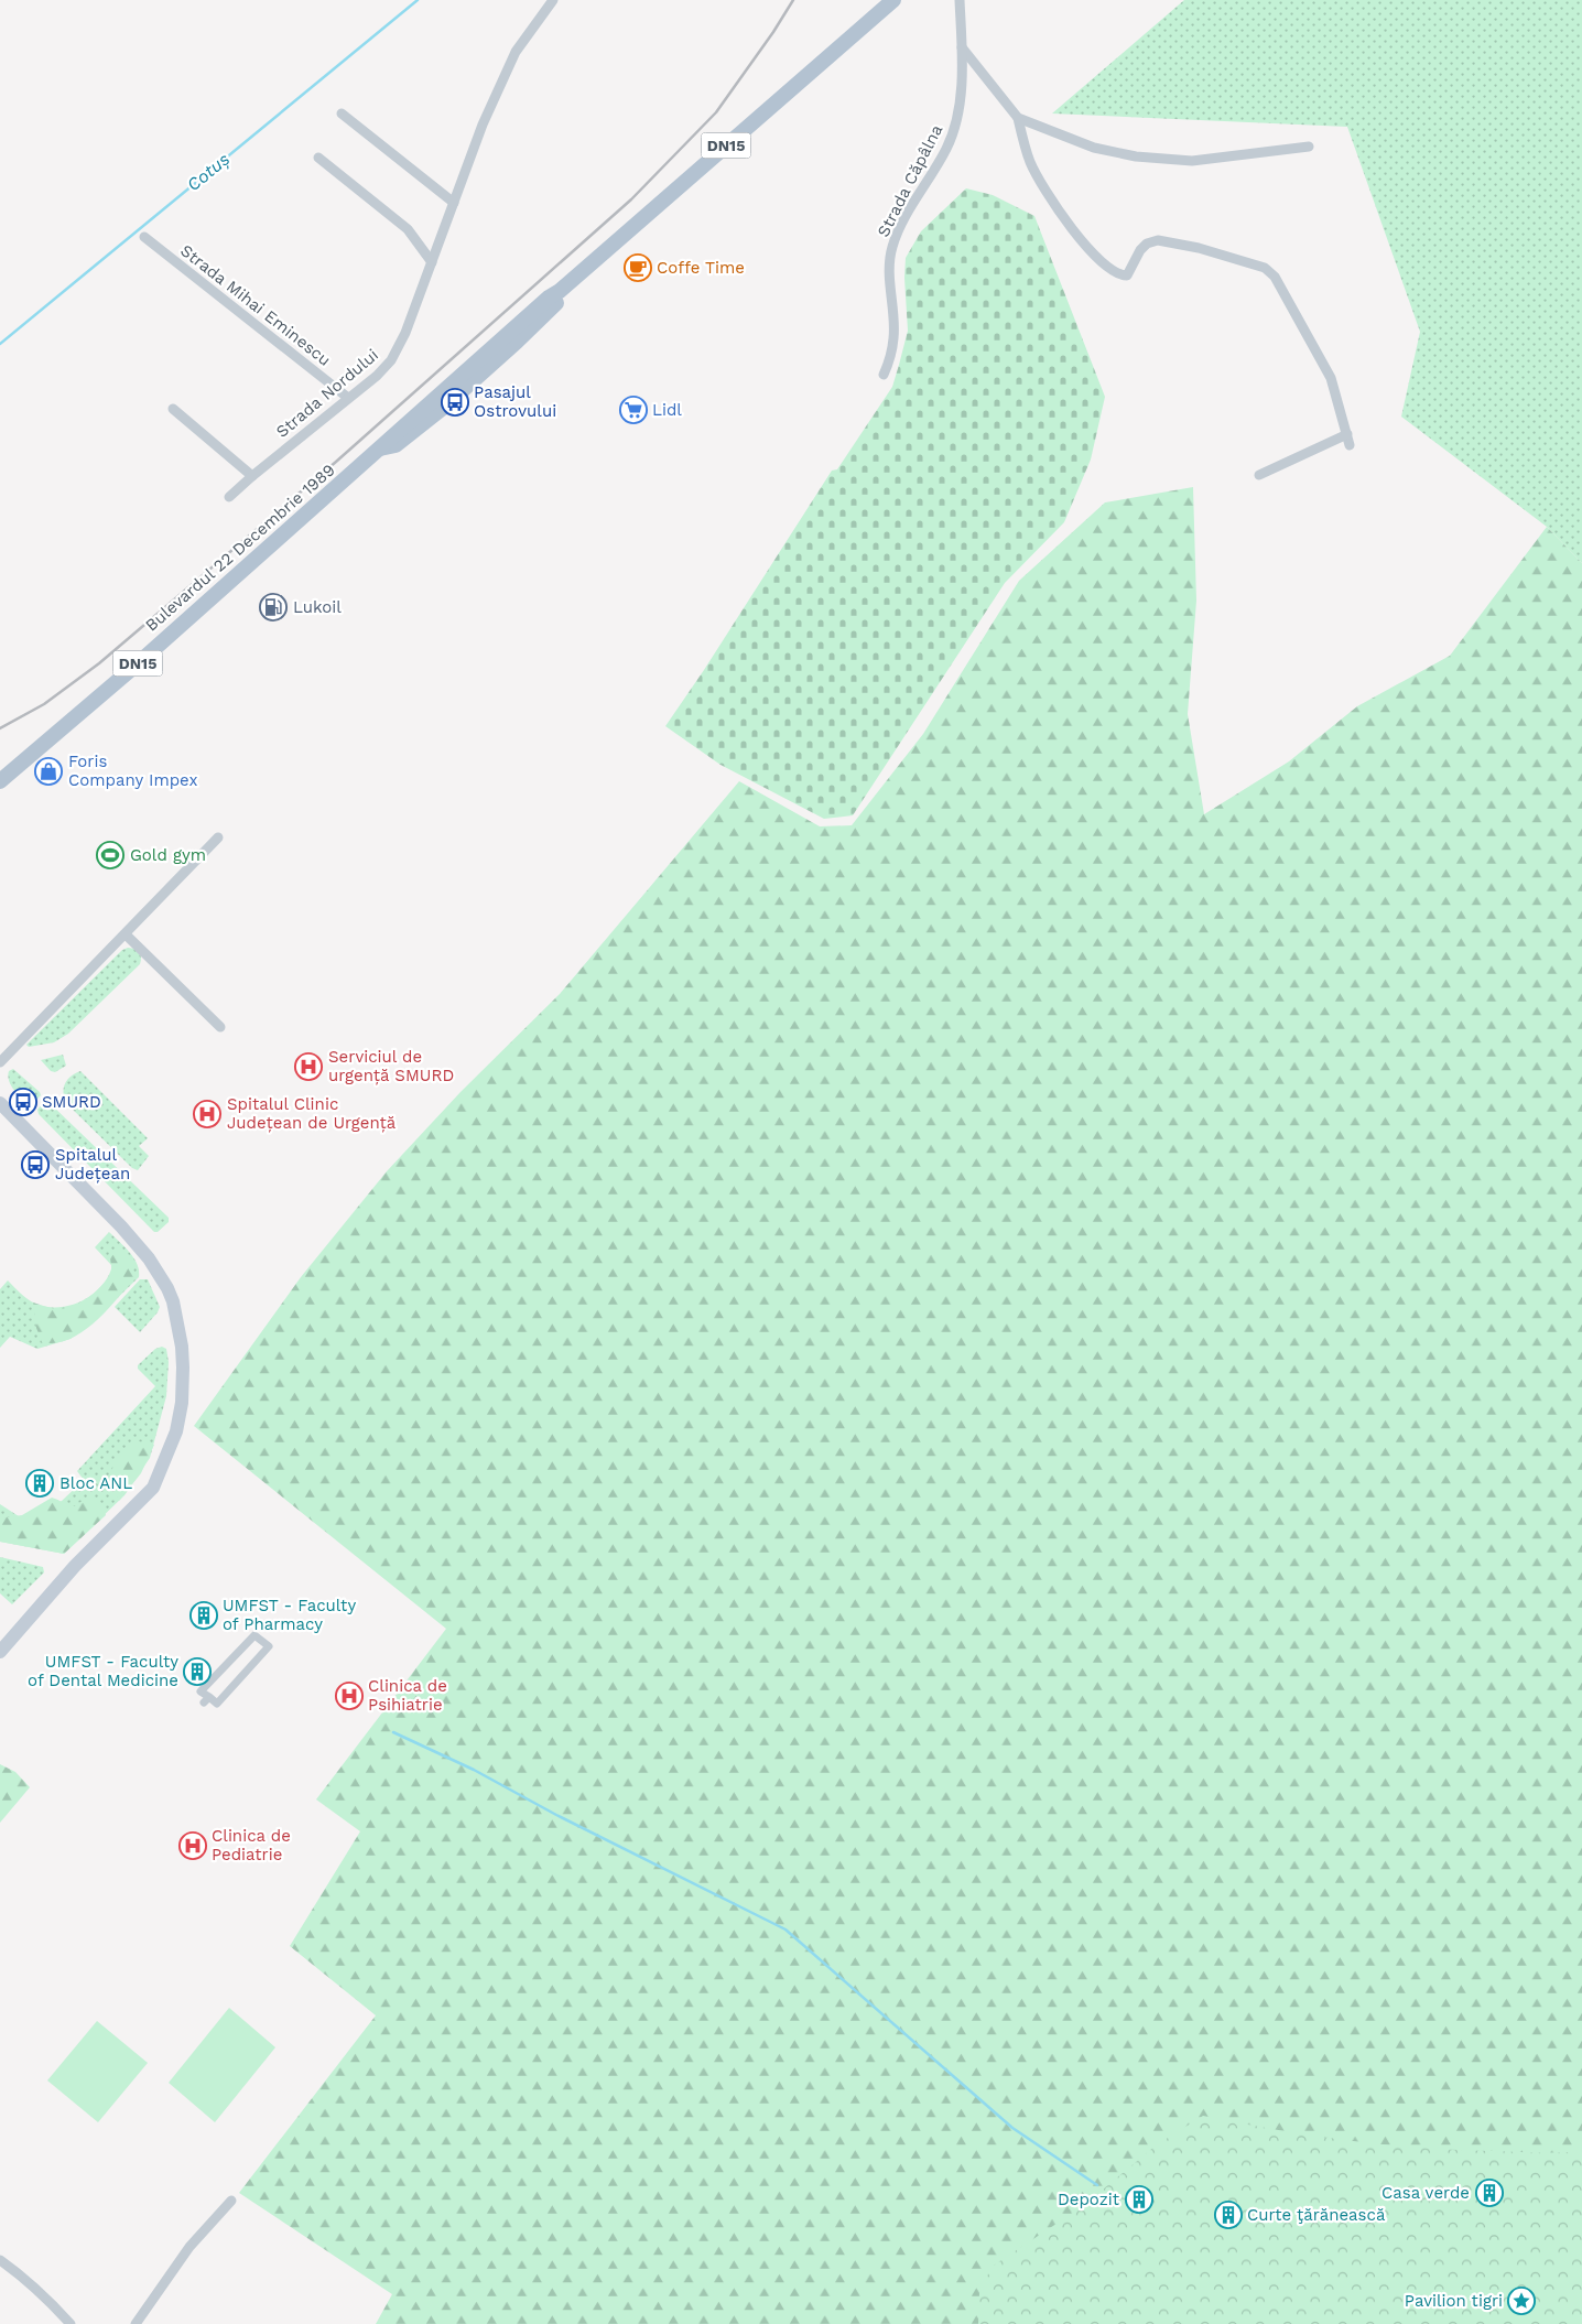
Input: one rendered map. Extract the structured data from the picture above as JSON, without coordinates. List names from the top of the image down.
{
  "streets": {
    "main road": ["DN15", "Bulevardul 22 Decembrie 1989"],
    "street": ["Strada Căpâlna", "Strada Mihai Eminescu", "Strada Nordului"]
  },
  "crossings": [
    ["Strada Mihai Eminescu", "Strada Nordului"]
  ],
  "water": ["Cotuș"],
  "places": {
    "cafe": ["Coffe Time"],
    "bus stop": ["Pasajul Ostrovului", "SMURD", "Spitalul Județean"],
    "supermarket": ["Lidl"],
    "fuel station": ["Lukoil"],
    "shop": ["Foris Company Impex"],
    "sports": ["Gold gym"],
    "hospital": [
      "Serviciul de urgență SMURD",
      "Spitalul Clinic Județean de Urgență",
      "Clinica de Psihiatrie",
      "Clinica de Pediatrie"
    ],
    "building": [
      "Bloc ANL",
      "UMFST - Faculty of Pharmacy",
      "UMFST - Faculty of Dental Medicine",
      "Casa verde",
      "Depozit",
      "Curte ţărănească"
    ],
    "place": ["Pavilion tigri"]
  }
}
